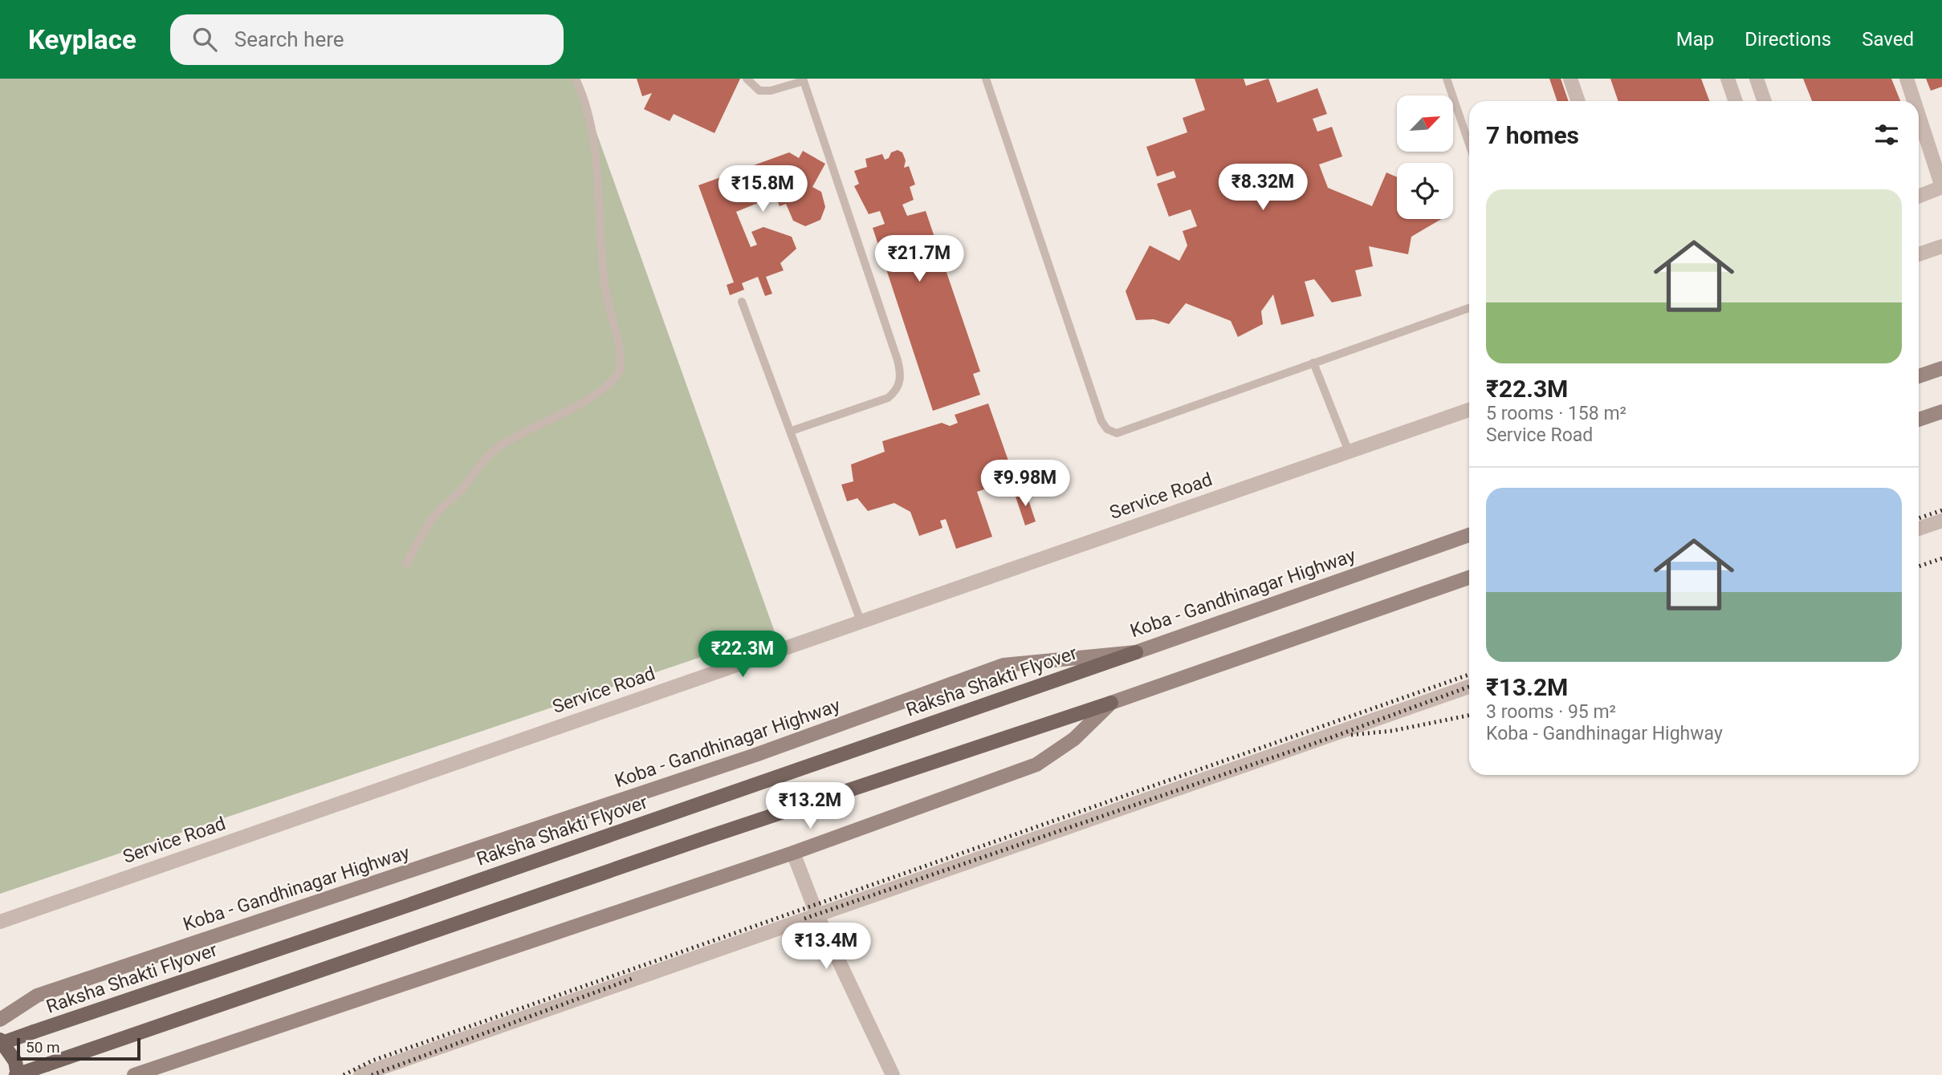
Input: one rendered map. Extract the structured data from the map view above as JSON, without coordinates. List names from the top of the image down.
{
  "streets": {
    "main road": ["Koba - Gandhinagar Highway", "Raksha Shakti Flyover"],
    "street": ["Service Road"]
  },
  "crossings": [
    ["Koba - Gandhinagar Highway", "Raksha Shakti Flyover"]
  ],
  "scale_bar": "50 m",
  "north": "top right",
  "page": {
    "header": "Keyplace",
    "search": "Search here",
    "nav": ["Map", "Directions", "Saved"],
    "heading": "7 homes",
    "price": [
      "₹8.32M",
      "₹15.8M",
      "₹21.7M",
      "₹9.98M",
      "₹22.3M",
      "₹13.2M",
      "₹13.4M"
    ],
    "list": [
      {
        "name": "₹22.3M",
        "note": "5 rooms · 158 m² · Service Road"
      },
      {
        "name": "₹13.2M",
        "note": "3 rooms · 95 m² · Koba - Gandhinagar Highway"
      }
    ],
    "scale": "50 m"
  }
}
